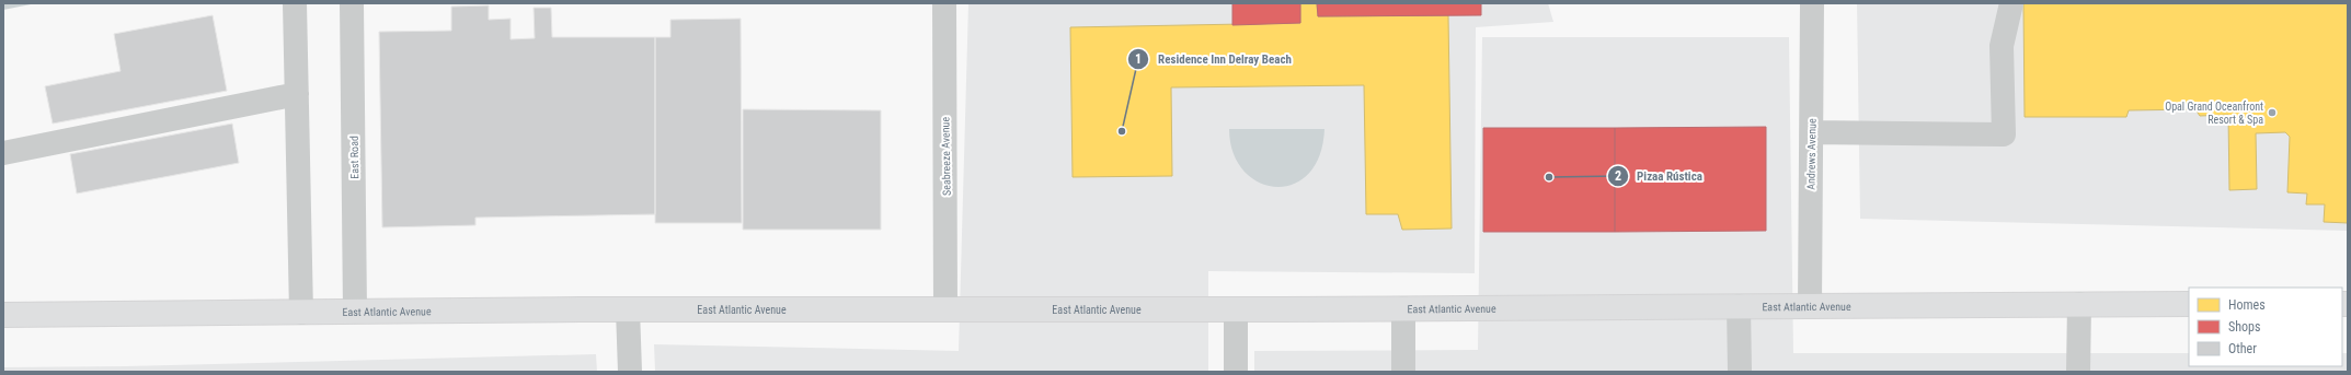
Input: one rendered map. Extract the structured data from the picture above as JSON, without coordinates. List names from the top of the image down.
{
  "streets": {
    "main road": ["East Atlantic Avenue"],
    "street": ["Andrews Avenue", "Seabreeze Avenue", "East Road"]
  },
  "crossings": [
    ["Andrews Avenue", "East Atlantic Avenue"],
    ["Seabreeze Avenue", "East Atlantic Avenue"],
    ["East Road", "East Atlantic Avenue"]
  ],
  "places": ["Opal Grand Oceanfront Resort & Spa", "Residence Inn Delray Beach", "Pizaa Rústica"],
  "legend": ["Homes", "Shops", "Other"]
}
